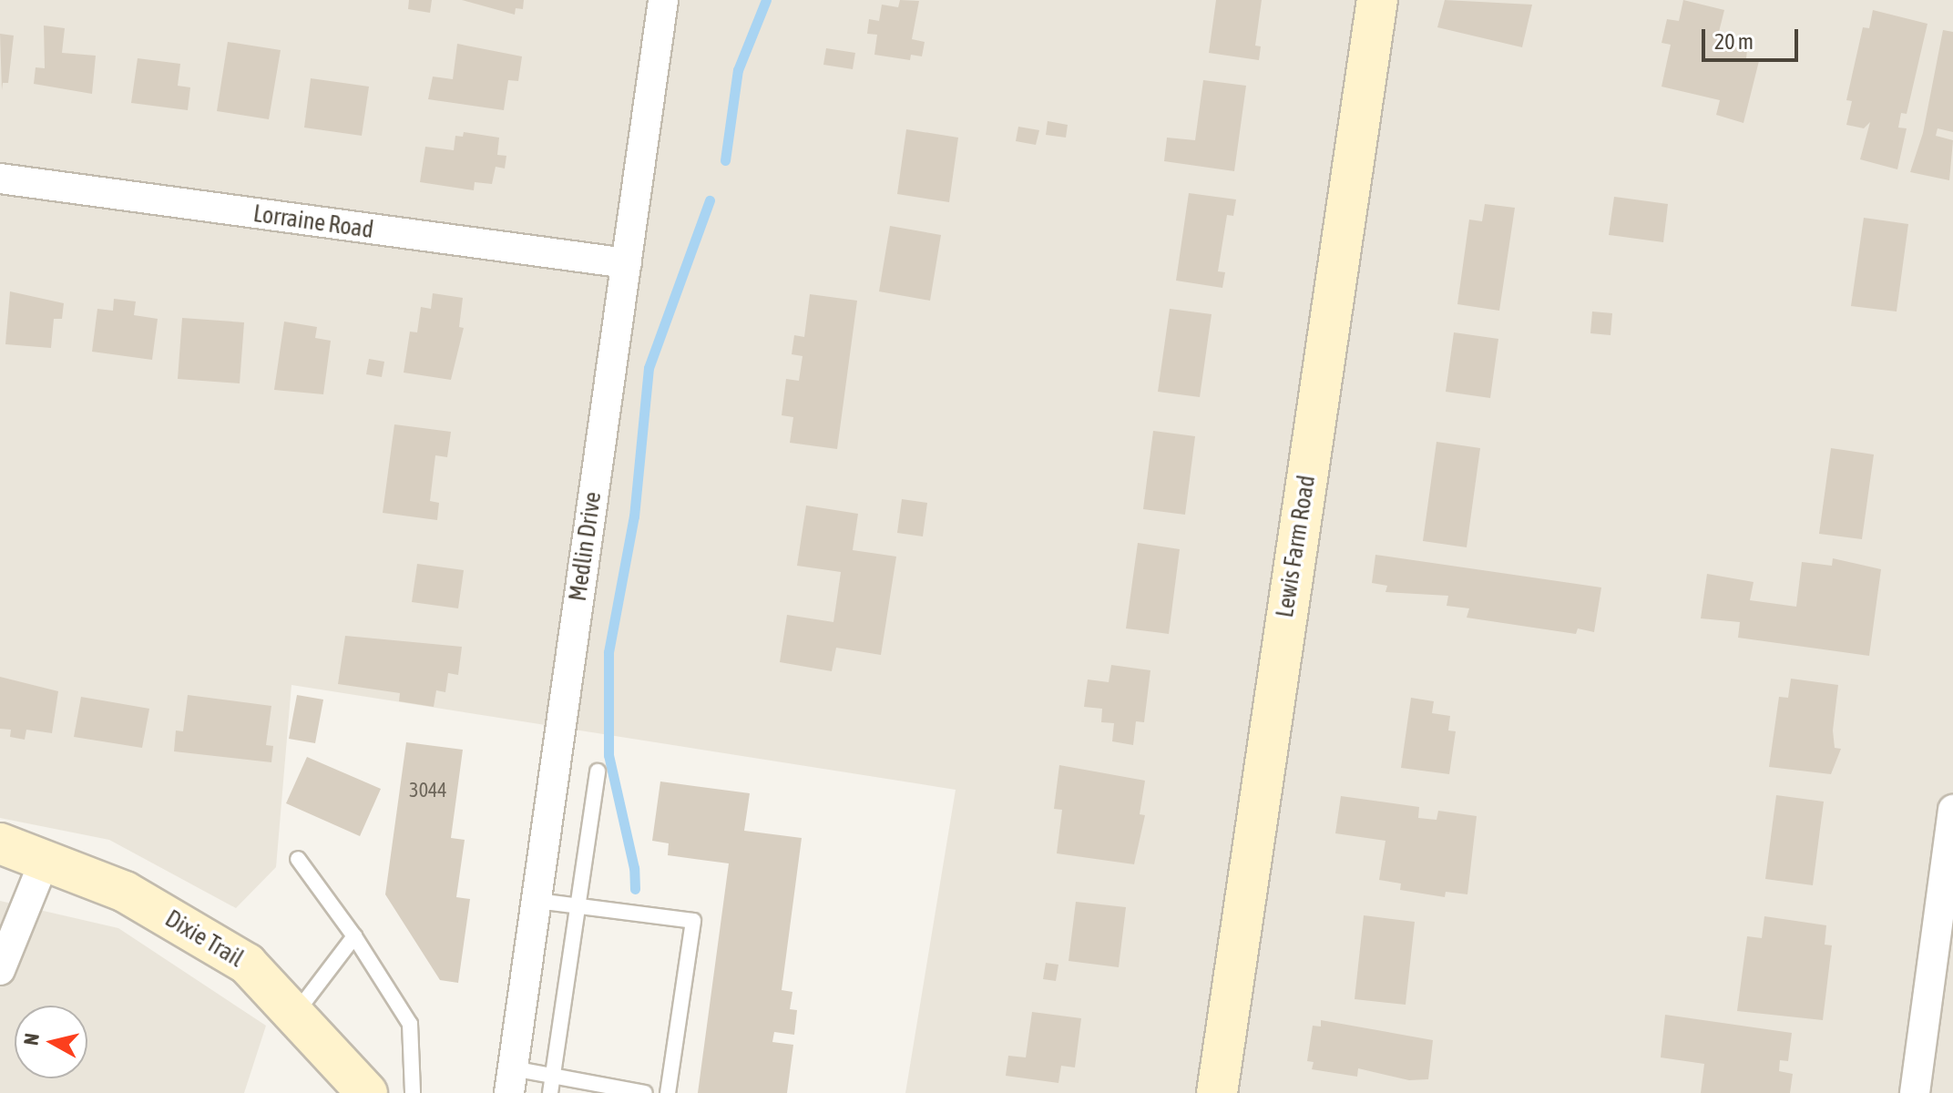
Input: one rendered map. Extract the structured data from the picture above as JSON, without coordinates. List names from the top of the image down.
{
  "streets": {
    "street": [
      "Lorraine Road",
      "Medlin Drive",
      "Lewis Farm Road",
      "Dixie Trail"
    ]
  },
  "crossings": [
    ["Lorraine Road", "Medlin Drive"]
  ],
  "house_numbers": ["3044"],
  "scale_bar": "20 m",
  "north": "left"
}
